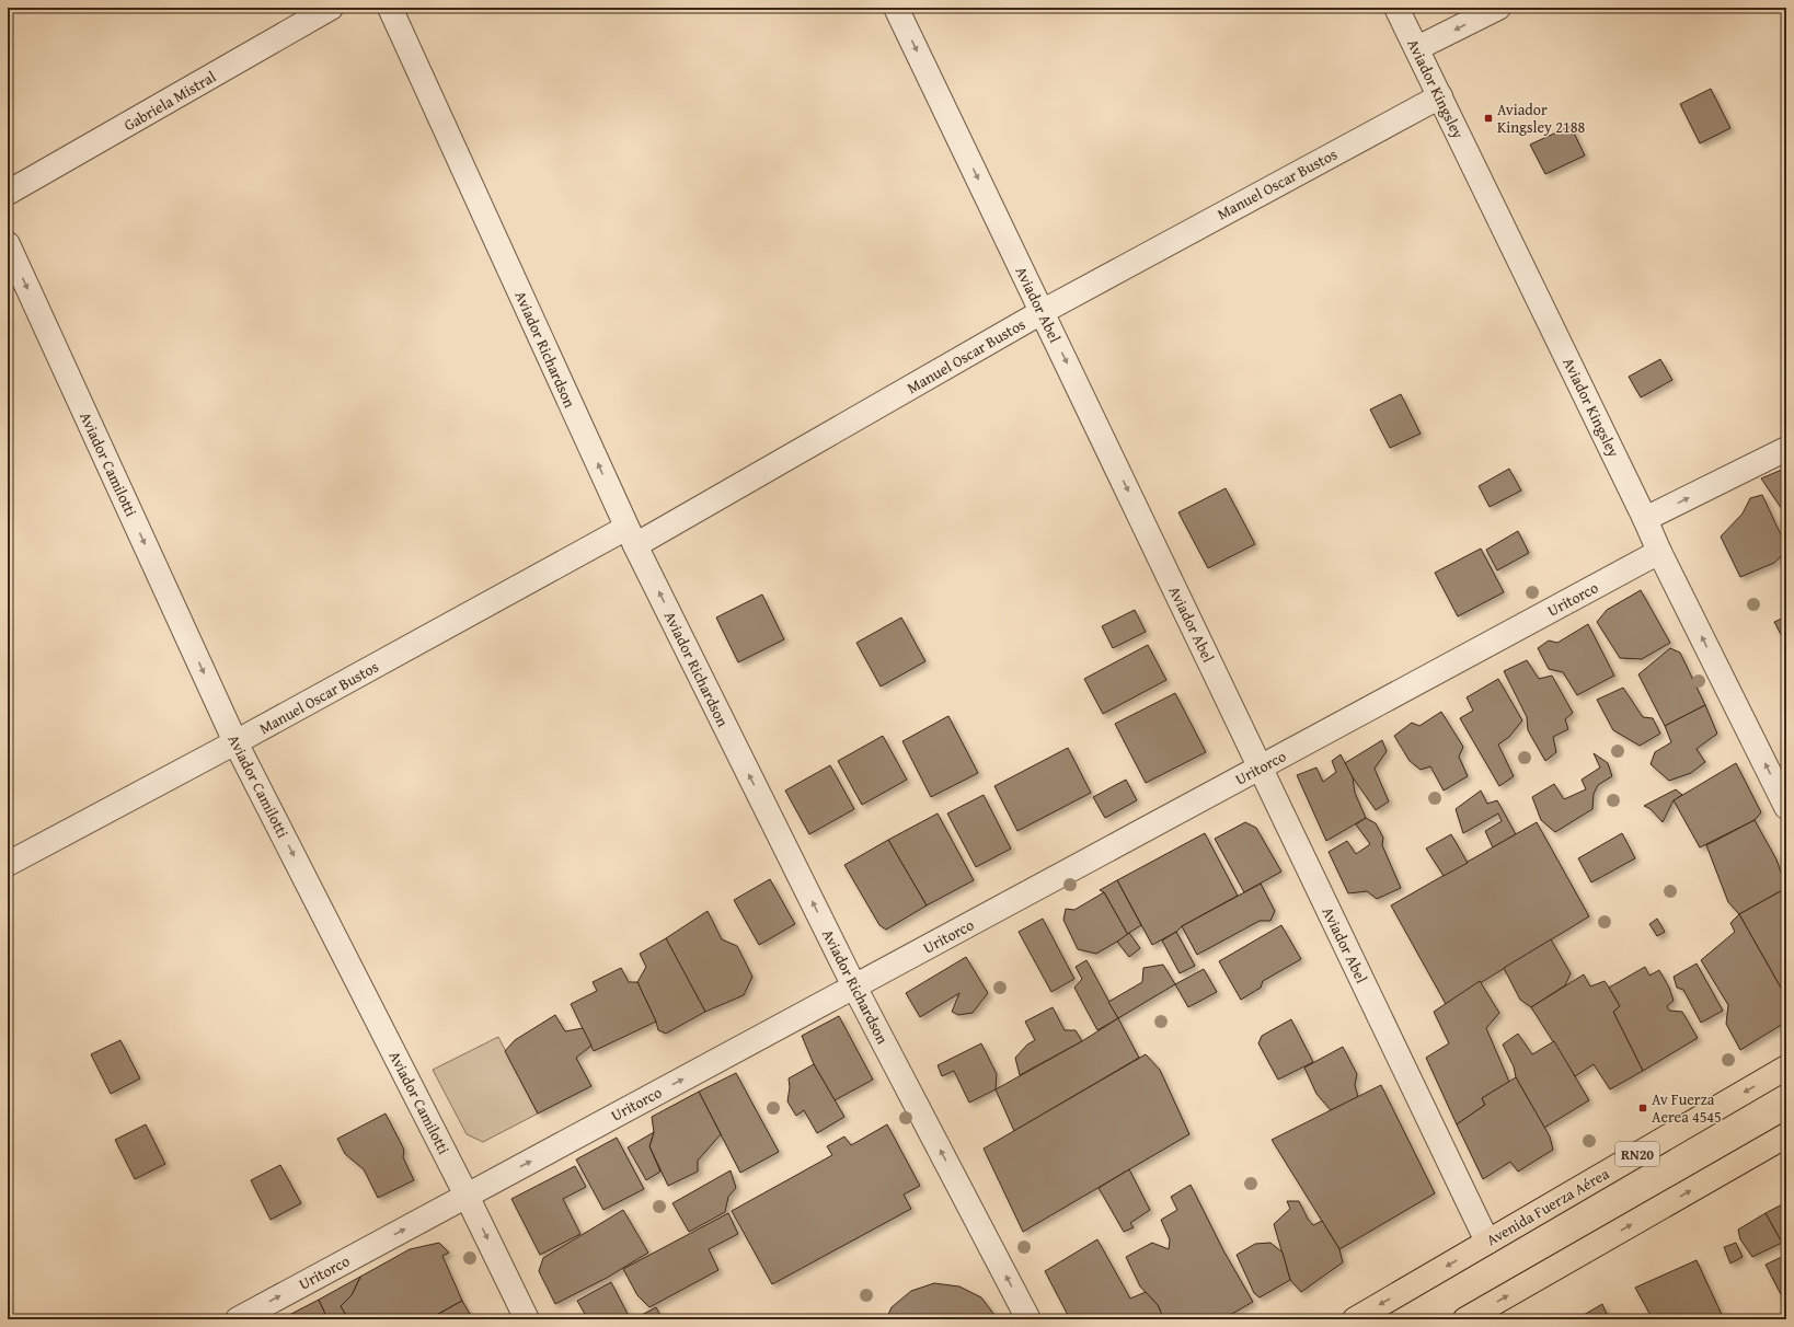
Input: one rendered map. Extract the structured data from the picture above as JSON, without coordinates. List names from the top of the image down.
{
  "streets": {
    "main road": ["RN20", "Avenida Fuerza Aérea"],
    "street": [
      "Aviador Kingsley",
      "Gabriela Mistral",
      "Manuel Oscar Bustos",
      "Aviador Abel",
      "Aviador Richardson",
      "Aviador Camilotti",
      "Uritorco"
    ]
  },
  "crossings": [
    ["Aviador Kingsley", "Manuel Oscar Bustos"],
    ["Aviador Kingsley", "Uritorco"],
    ["Manuel Oscar Bustos", "Aviador Abel"],
    ["Manuel Oscar Bustos", "Aviador Richardson"],
    ["Manuel Oscar Bustos", "Aviador Camilotti"],
    ["Aviador Abel", "Uritorco"],
    ["Aviador Abel", "Avenida Fuerza Aérea"],
    ["Aviador Richardson", "Uritorco"],
    ["Aviador Camilotti", "Uritorco"]
  ],
  "one_way": [
    "Aviador Abel",
    "Aviador Richardson",
    "Aviador Camilotti",
    "Uritorco"
  ],
  "places": {
    "transit": ["Aviador Kingsley 2188", "Av Fuerza Aerea 4545"]
  }
}
